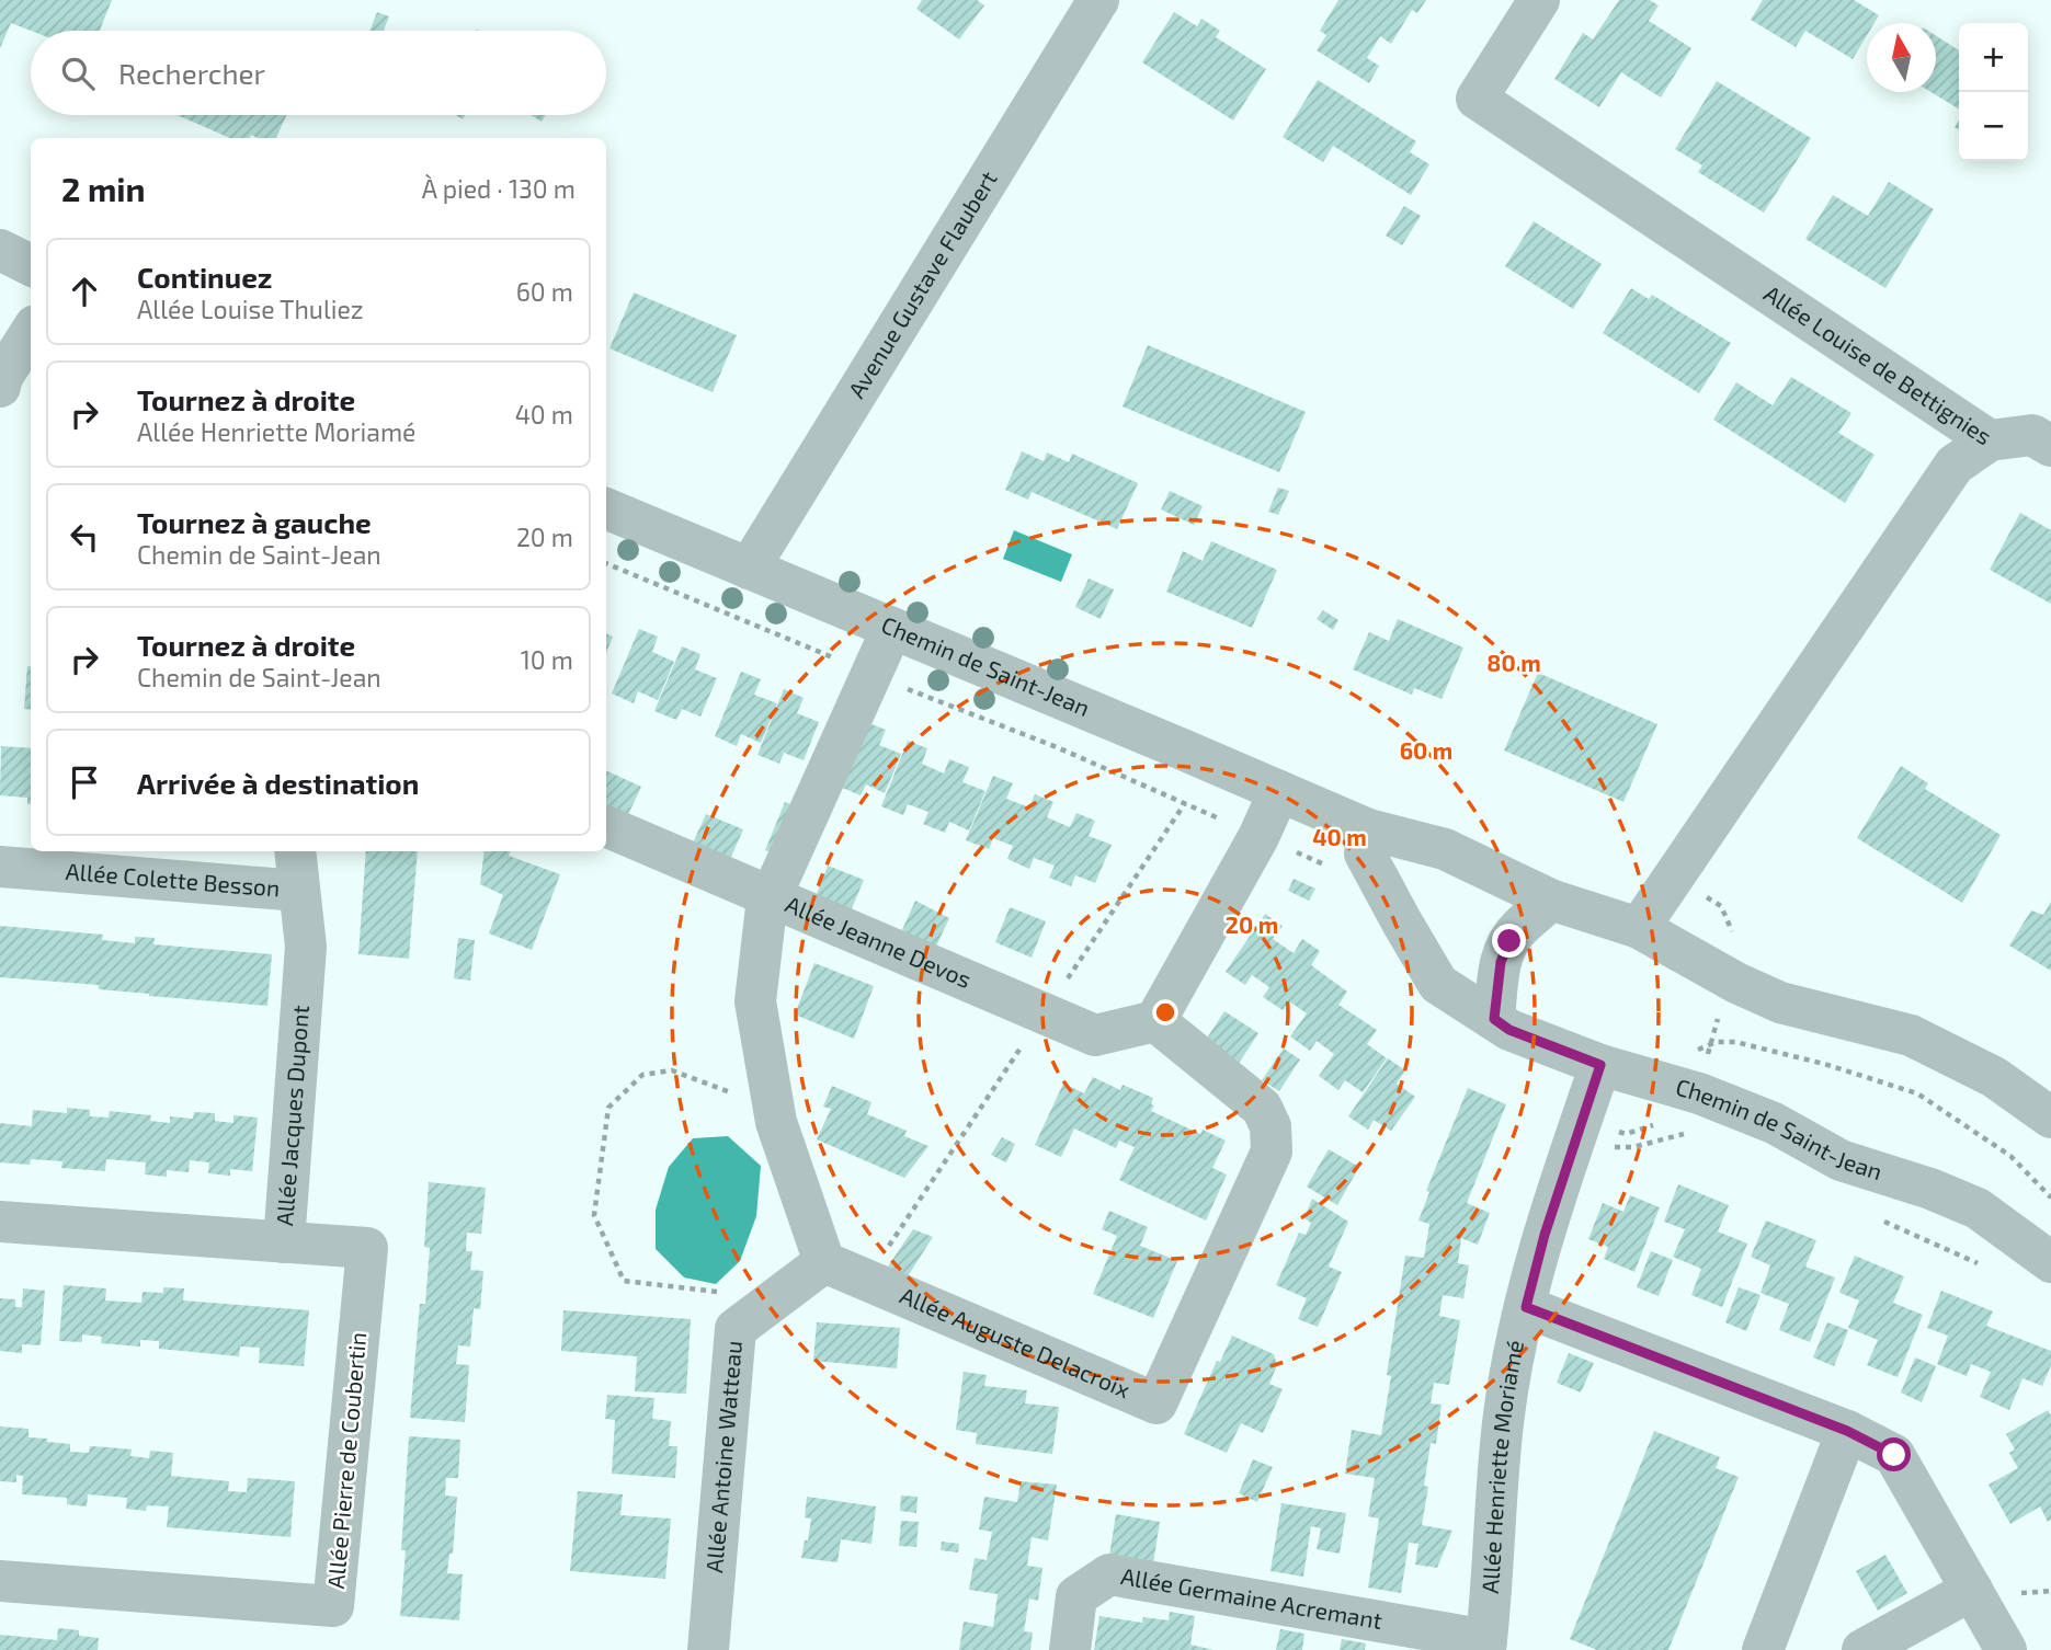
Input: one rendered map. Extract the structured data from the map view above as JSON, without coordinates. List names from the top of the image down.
{
  "streets": {
    "street": [
      "Avenue Gustave Flaubert",
      "Allée Louise de Bettignies",
      "Chemin de Saint-Jean",
      "Allée Colette Besson",
      "Allée Jeanne Devos",
      "Allée Jacques Dupont",
      "Allée Auguste Delacroix",
      "Allée Antoine Watteau",
      "Allée Pierre de Coubertin",
      "Allée Henriette Moriamé",
      "Allée Germaine Acremant"
    ]
  },
  "crossings": [
    ["Avenue Gustave Flaubert", "Chemin de Saint-Jean"],
    ["Allée Louise de Bettignies", "Chemin de Saint-Jean"],
    ["Chemin de Saint-Jean", "Allée Henriette Moriamé"],
    ["Allée Colette Besson", "Allée Jacques Dupont"],
    ["Allée Jeanne Devos", "Allée Auguste Delacroix"],
    ["Allée Jacques Dupont", "Allée Pierre de Coubertin"],
    ["Allée Auguste Delacroix", "Allée Antoine Watteau"],
    ["Allée Henriette Moriamé", "Allée Germaine Acremant"]
  ],
  "north": "top",
  "page": {
    "map_buttons": ["+", "−"],
    "search": "Rechercher",
    "heading": ["2 min", "À pied · 130 m"],
    "list": [
      ["Continuez", "Allée Louise Thuliez", "60 m"],
      ["Tournez à droite", "Allée Henriette Moriamé", "40 m"],
      ["Tournez à gauche", "Chemin de Saint-Jean", "20 m"],
      ["Tournez à droite", "Chemin de Saint-Jean", "10 m"],
      "Arrivée à destination"
    ]
  },
  "rings": [
    "80 m",
    "60 m",
    "40 m",
    "20 m"
  ]
}
